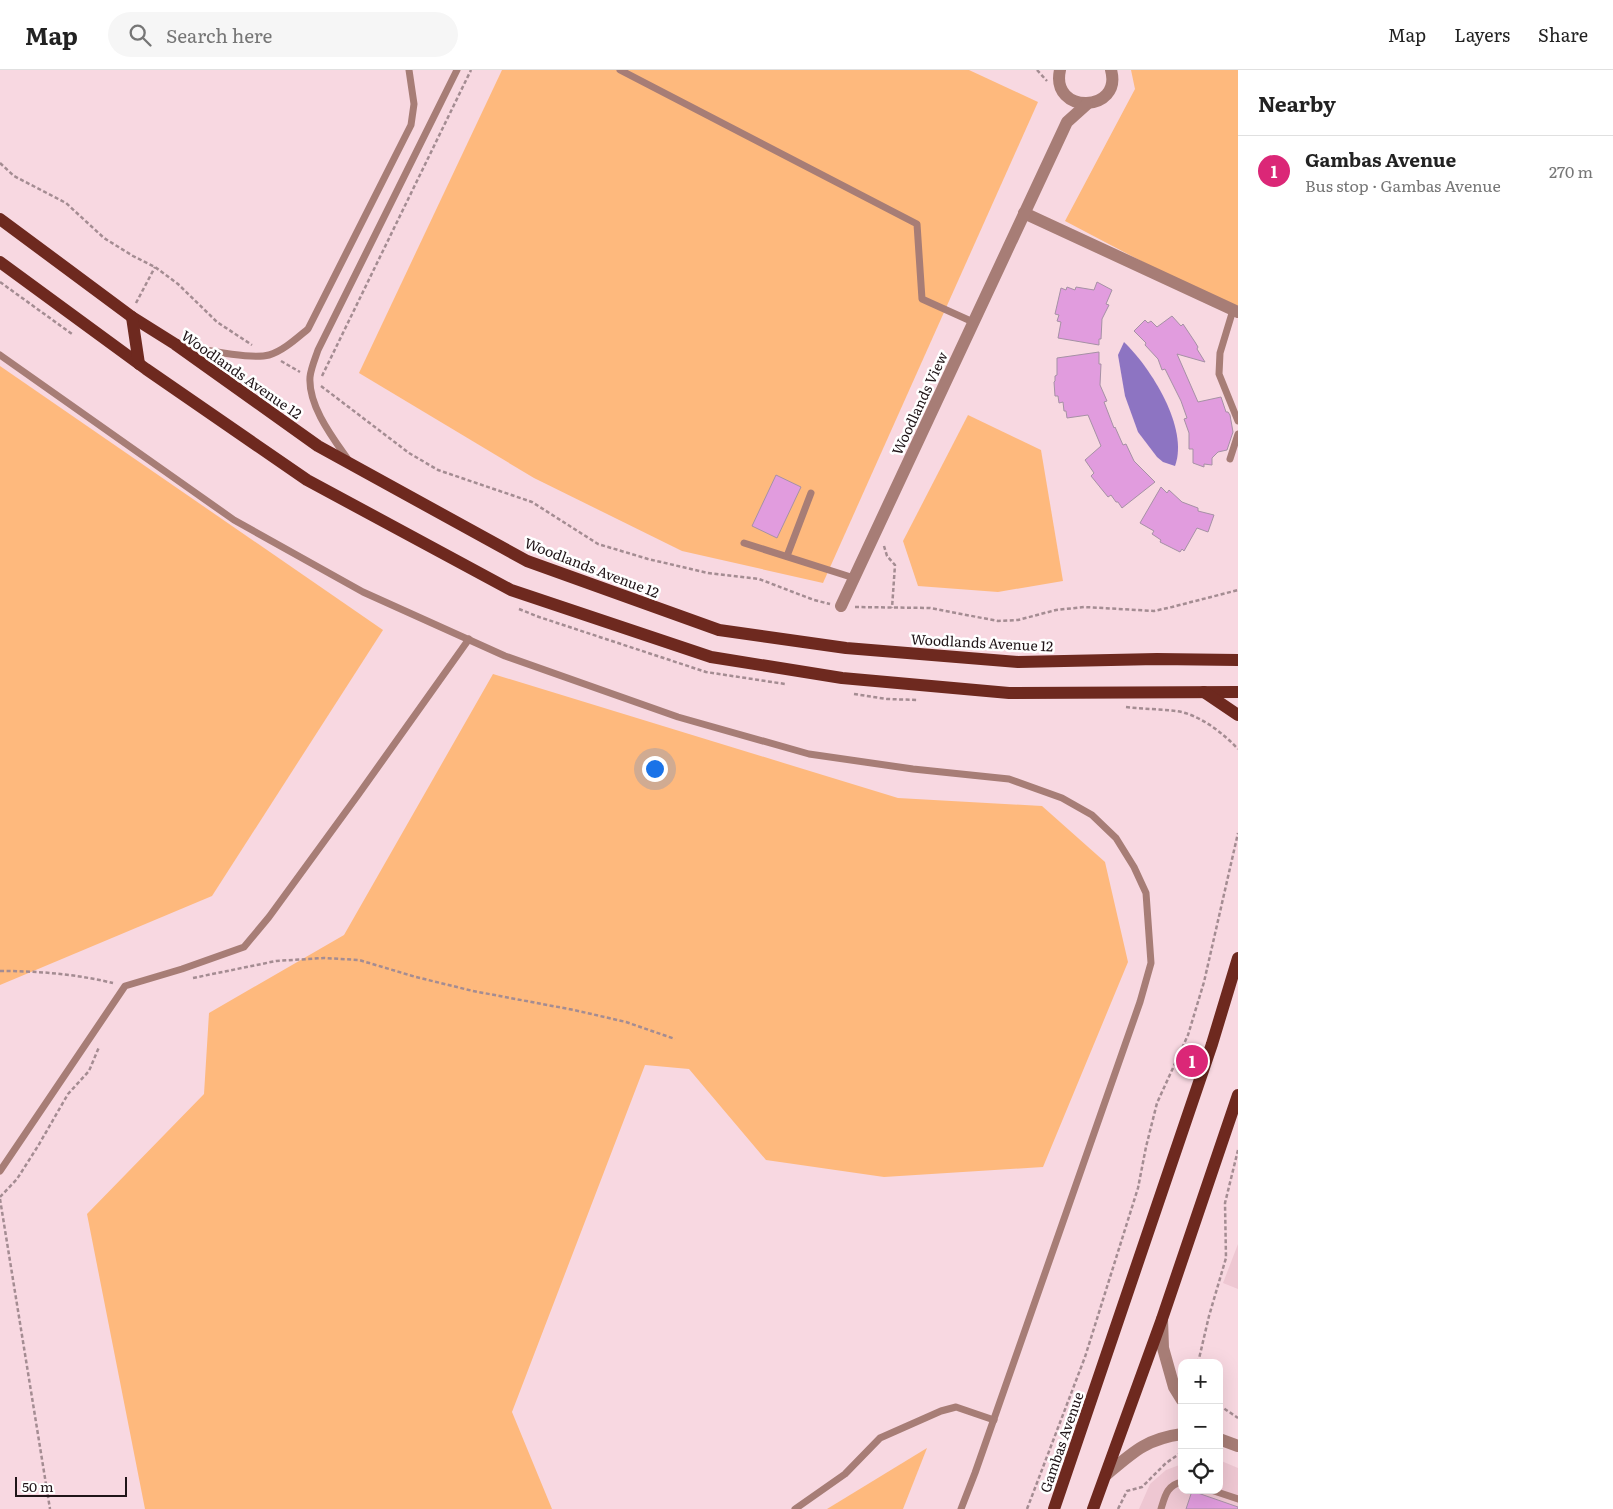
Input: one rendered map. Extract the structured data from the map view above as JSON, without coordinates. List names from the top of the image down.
{
  "streets": {
    "main road": ["Woodlands Avenue 12", "Gambas Avenue"],
    "street": ["Woodlands View"]
  },
  "scale_bar": "50 m",
  "page": {
    "header": "Map",
    "search": "Search here",
    "nav": ["Map", "Layers", "Share"],
    "heading": "Nearby",
    "list": [
      {
        "mark": "1",
        "name": "Gambas Avenue",
        "note": "Bus stop · Gambas Avenue",
        "value": "270 m"
      }
    ],
    "pins": "1",
    "map_buttons": ["+", "−"],
    "scale": "50 m"
  }
}
